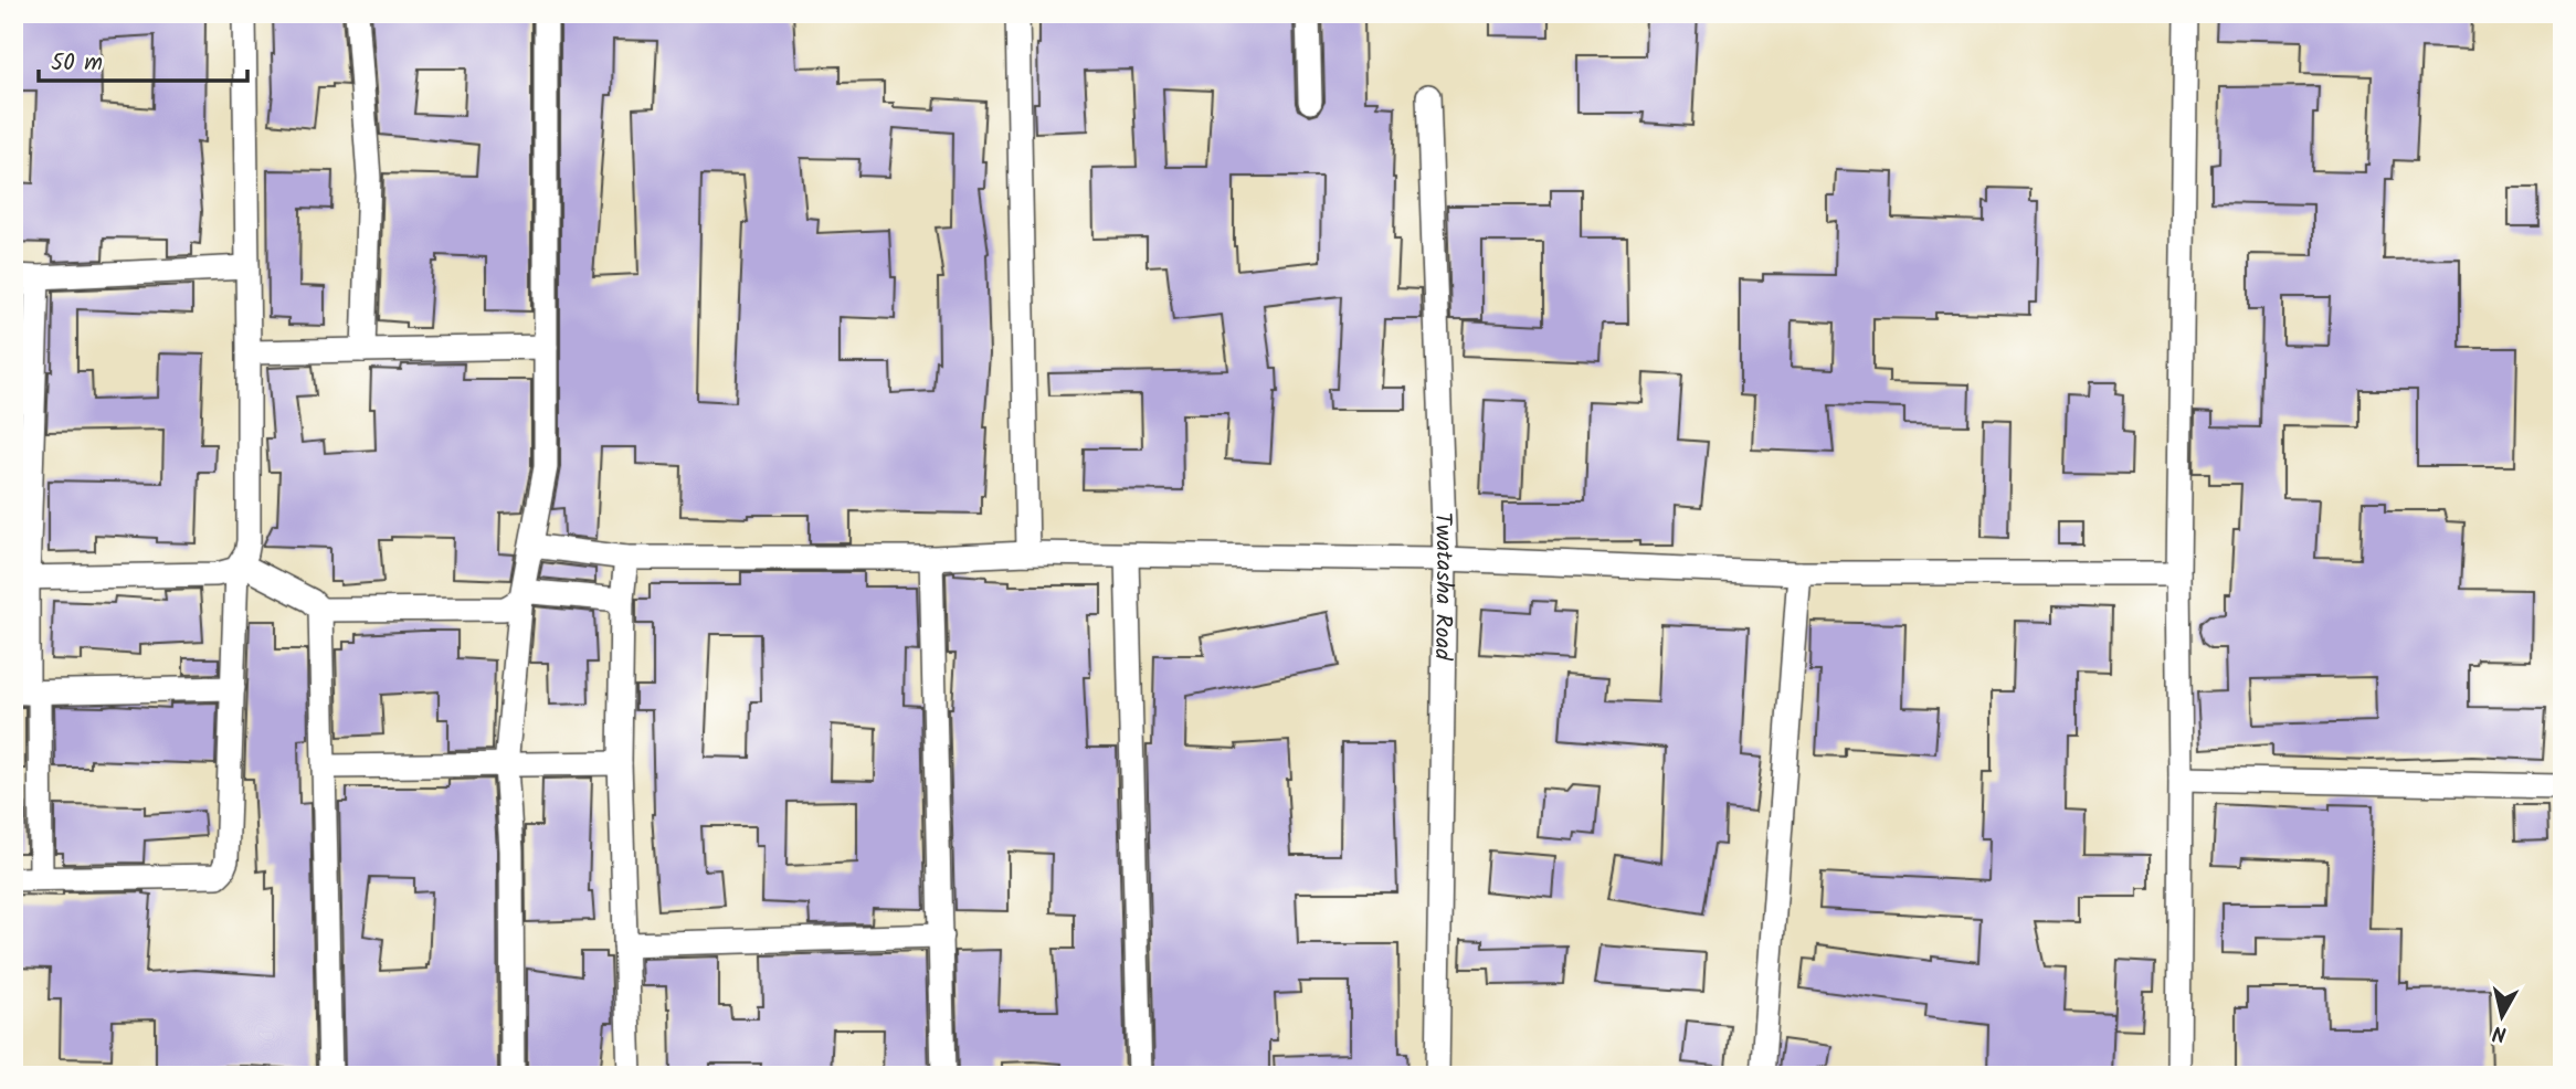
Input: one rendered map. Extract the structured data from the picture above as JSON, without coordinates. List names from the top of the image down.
{
  "streets": {
    "street": ["Twatasha Road"]
  },
  "scale_bar": "50 m",
  "north": "bottom"
}
